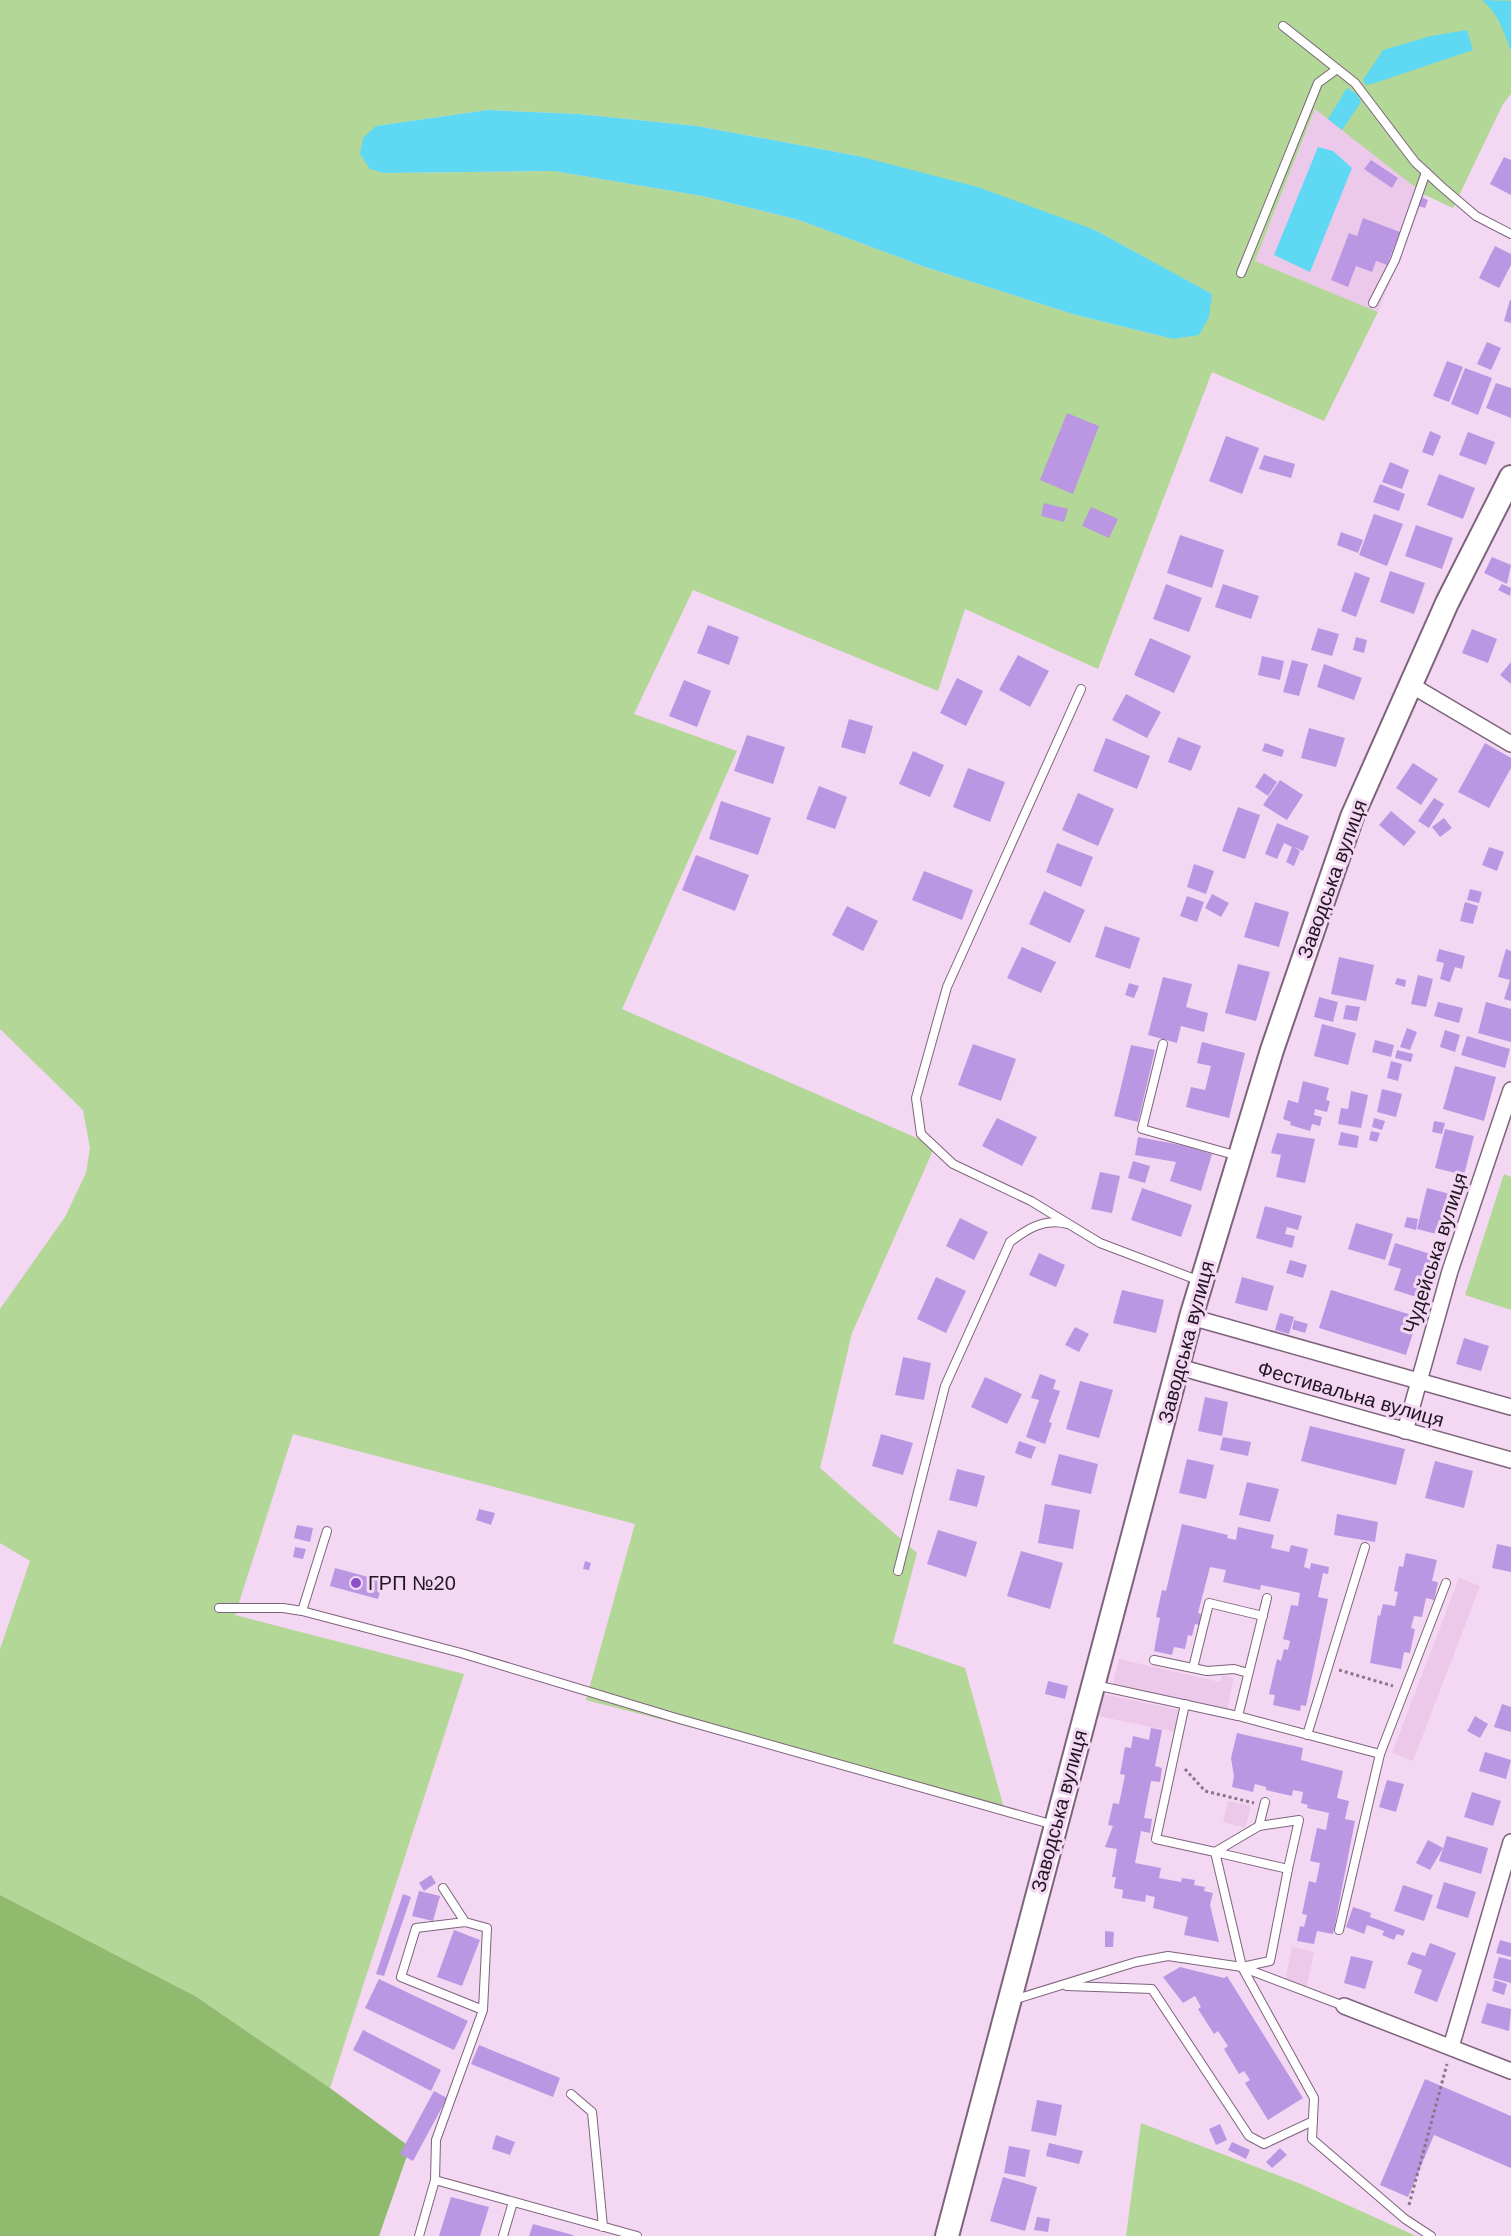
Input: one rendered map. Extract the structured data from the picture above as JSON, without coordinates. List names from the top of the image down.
{
  "streets": {
    "main road": ["Заводська вулиця"],
    "street": ["Чудейська вулиця", "Фестивальна вулиця"]
  },
  "crossings": [
    ["Заводська вулиця", "Фестивальна вулиця"],
    ["Чудейська вулиця", "Фестивальна вулиця"]
  ],
  "places": ["ГРП №20"]
}
